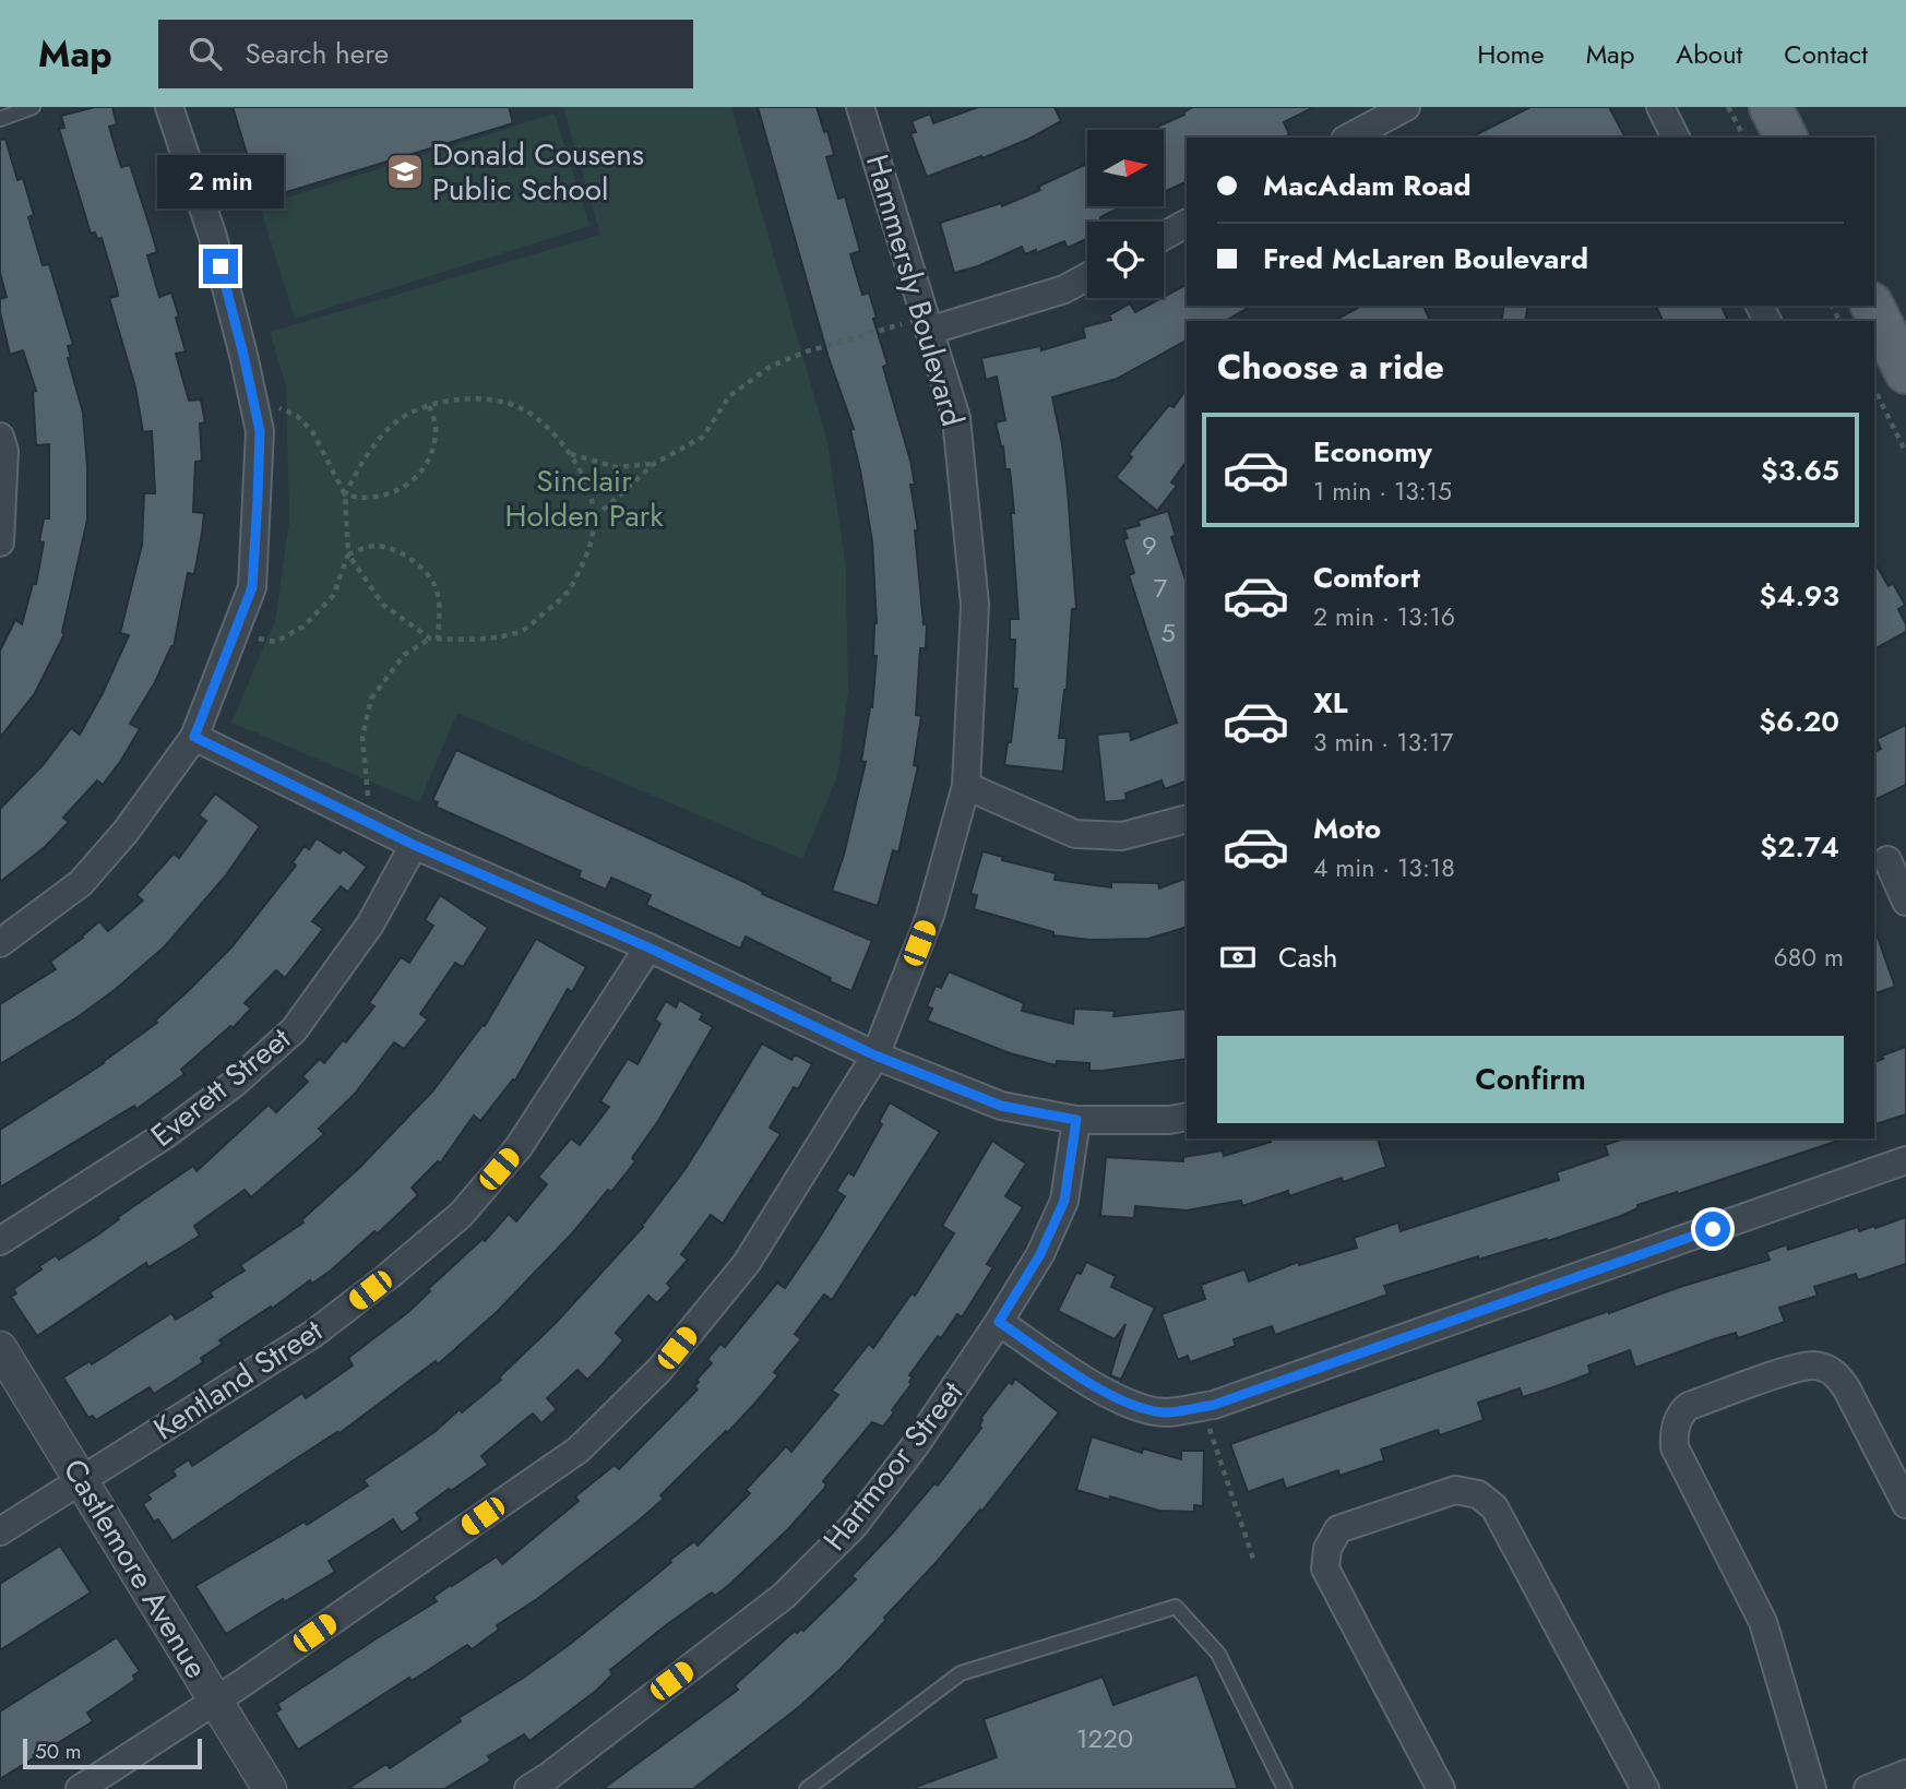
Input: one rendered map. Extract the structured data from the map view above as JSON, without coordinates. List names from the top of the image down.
{
  "streets": {
    "street": [
      "Hammersly Boulevard",
      "Everett Street",
      "Kentland Street",
      "Hartmoor Street",
      "Castlemore Avenue"
    ]
  },
  "crossings": [
    ["Hammersly Boulevard", "Castlemore Avenue"],
    ["Kentland Street", "Castlemore Avenue"]
  ],
  "parks": ["Sinclair Holden Park"],
  "places": {
    "school or university": ["Donald Cousens Public School"]
  },
  "house_numbers": [
    "9",
    "7",
    "5",
    "1220"
  ],
  "scale_bar": "50 m",
  "north": "right",
  "page": {
    "header": "Map",
    "search": "Search here",
    "nav": [
      "Home",
      "Map",
      "About",
      "Contact"
    ],
    "banner": ["MacAdam Road", "Fred McLaren Boulevard"],
    "bubble": "2 min",
    "heading": "Choose a ride",
    "list": [
      {
        "name": "Economy",
        "note": "1 min · 13:15",
        "value": "$3.65"
      },
      {
        "name": "Comfort",
        "note": "2 min · 13:16",
        "value": "$4.93"
      },
      {
        "name": "XL",
        "note": "3 min · 13:17",
        "value": "$6.20"
      },
      {
        "name": "Moto",
        "note": "4 min · 13:18",
        "value": "$2.74"
      }
    ],
    "pay": ["Cash", "680 m"],
    "buttons": "Confirm",
    "scale": "50 m"
  }
}
